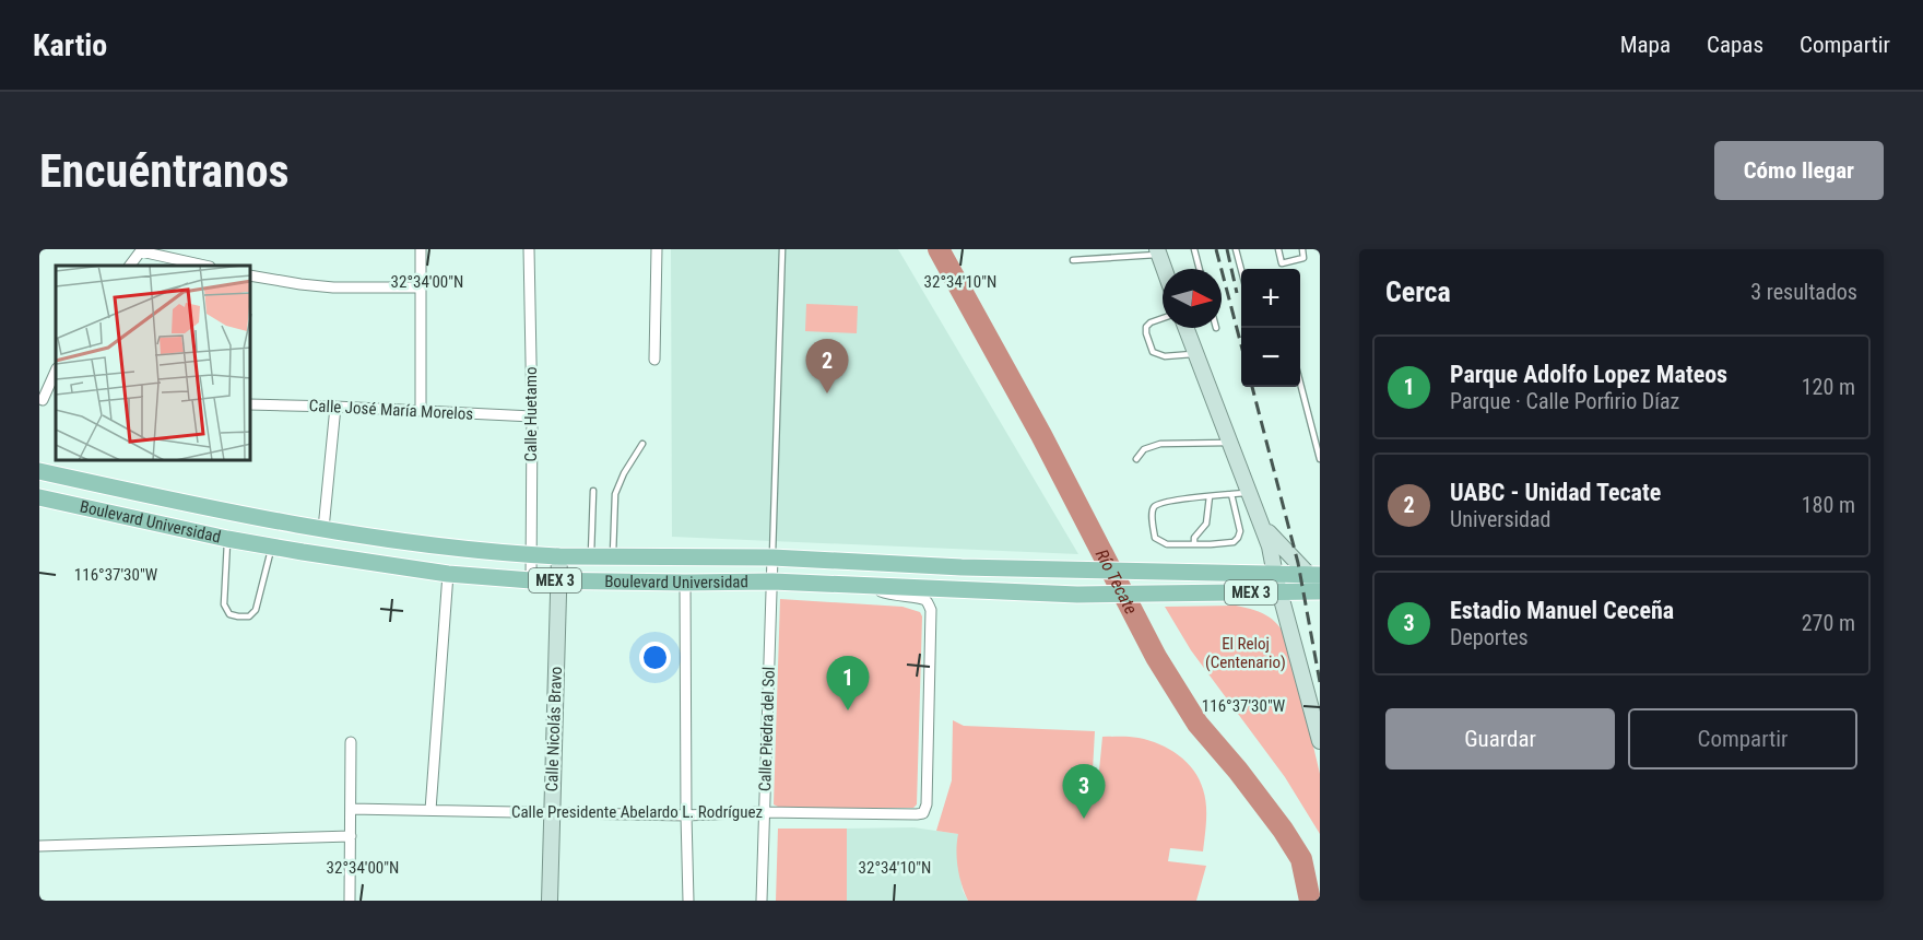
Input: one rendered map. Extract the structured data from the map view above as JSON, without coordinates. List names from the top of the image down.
{
  "streets": {
    "main road": ["Boulevard Universidad", "MEX 3", "Calle Nicolás Bravo"],
    "street": [
      "Calle José María Morelos",
      "Calle Huetamo",
      "Calle Piedra del Sol",
      "Calle Presidente Abelardo L. Rodríguez"
    ]
  },
  "crossings": [
    ["Calle José María Morelos", "Calle Huetamo"],
    ["Calle Huetamo", "Boulevard Universidad"],
    ["Boulevard Universidad", "Calle Nicolás Bravo"],
    ["Boulevard Universidad", "Calle Piedra del Sol"],
    ["Boulevard Universidad", "Calle Presidente Abelardo L. Rodríguez"],
    ["Calle Nicolás Bravo", "Calle Presidente Abelardo L. Rodríguez"],
    ["Calle Piedra del Sol", "Calle Presidente Abelardo L. Rodríguez"]
  ],
  "water": ["Río Tecate"],
  "parks": ["El Reloj (Centenario)"],
  "north": "right",
  "page": {
    "header": "Kartio",
    "nav": ["Mapa", "Capas", "Compartir"],
    "buttons": [
      "Cómo llegar",
      ["Guardar", "Compartir"]
    ],
    "title": "Encuéntranos",
    "heading": ["Cerca", "3 resultados"],
    "map_buttons": ["+", "−"],
    "list": [
      {
        "mark": "1",
        "name": "Parque Adolfo Lopez Mateos",
        "note": "Parque · Calle Porfirio Díaz",
        "value": "120 m"
      },
      {
        "mark": "2",
        "name": "UABC - Unidad Tecate",
        "note": "Universidad",
        "value": "180 m"
      },
      {
        "mark": "3",
        "name": "Estadio Manuel Ceceña",
        "note": "Deportes",
        "value": "270 m"
      }
    ],
    "pins": ["2", "1", "3"]
  },
  "coordinates": ["32°34'00\"N", "32°34'10\"N", "116°37'30\"W"]
}
